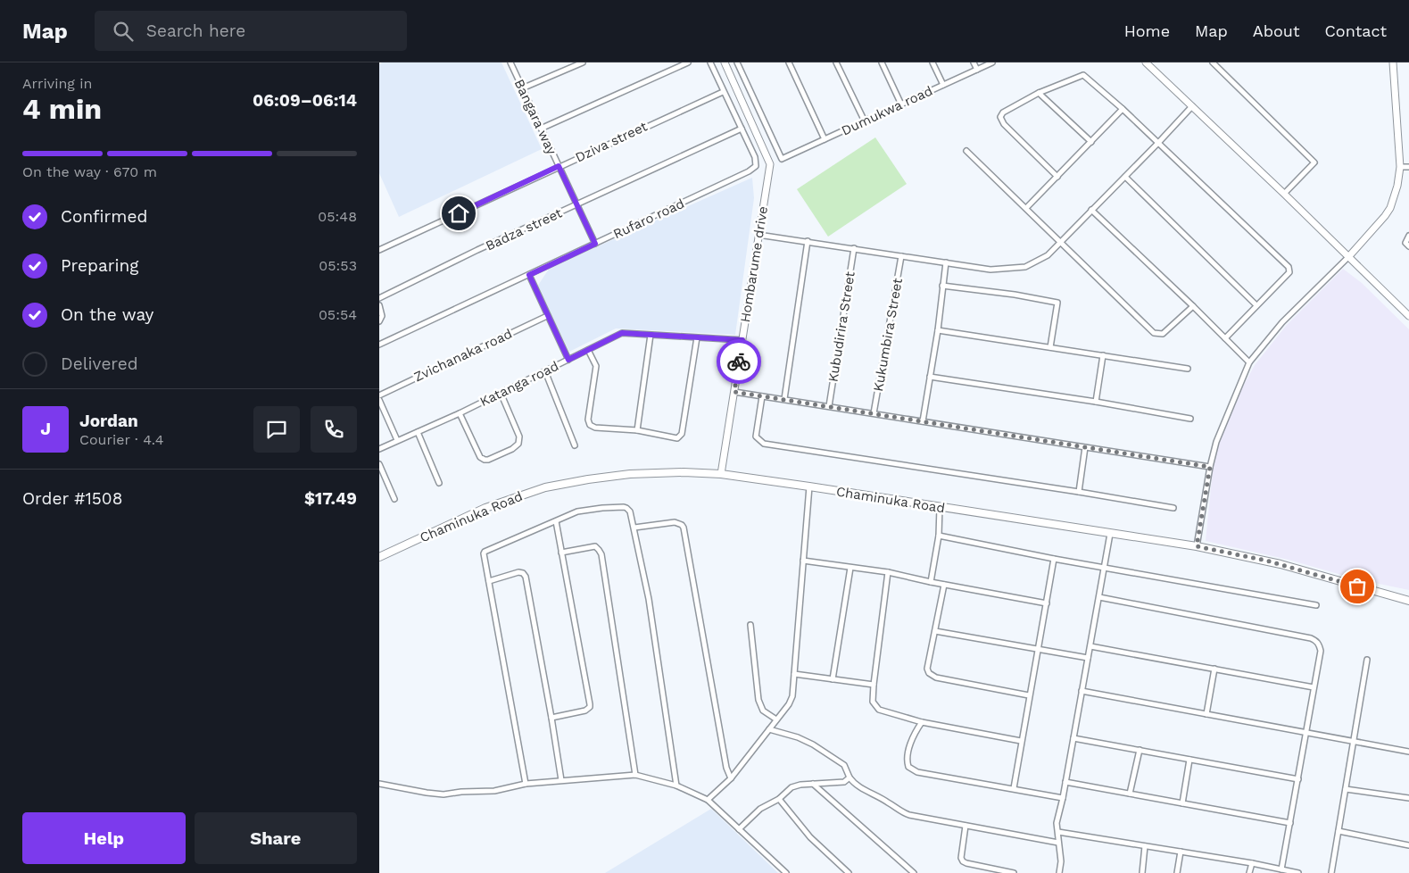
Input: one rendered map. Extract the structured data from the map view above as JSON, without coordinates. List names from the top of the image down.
{
  "streets": {
    "main road": ["Chaminuka Road"],
    "street": [
      "Dumukwa road",
      "Bangara way",
      "Dziva street",
      "Rufaro road",
      "Badza street",
      "Hombarume drive",
      "Kubudirira Street",
      "Kukumbira Street",
      "Zvichanaka road",
      "Katanga road"
    ]
  },
  "crossings": [
    ["Bangara way", "Dziva street"],
    ["Bangara way", "Rufaro road"],
    ["Bangara way", "Badza street"],
    ["Rufaro road", "Badza street"],
    ["Hombarume drive", "Katanga road"],
    ["Hombarume drive", "Chaminuka Road"]
  ],
  "page": {
    "header": "Map",
    "search": "Search here",
    "nav": [
      "Home",
      "Map",
      "About",
      "Contact"
    ],
    "heading": ["4 min", "Arriving in", "06:09–06:14"],
    "panel": [
      "Jordan",
      "Courier · 4.4",
      "Order #1508",
      "$17.49"
    ],
    "bar": "On the way · 670 m",
    "list": [
      ["Confirmed", "05:48"],
      ["Preparing", "05:53"],
      ["On the way", "05:54"],
      "Delivered"
    ],
    "round": "J",
    "buttons": ["Help", "Share"]
  }
}
